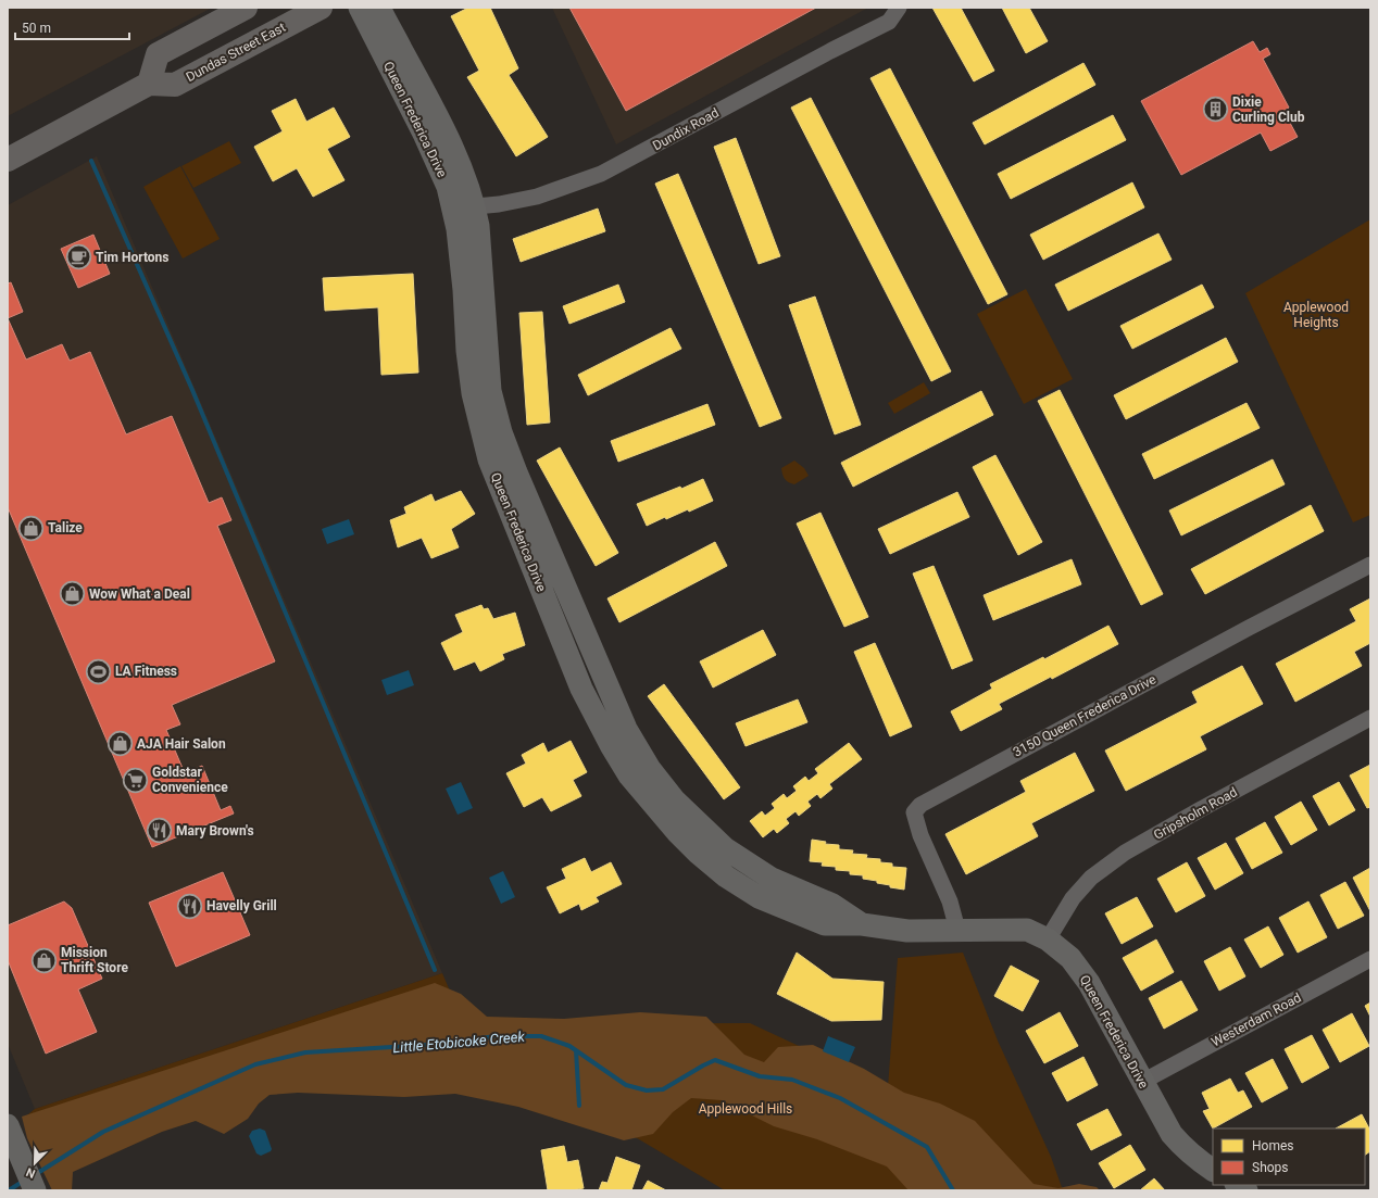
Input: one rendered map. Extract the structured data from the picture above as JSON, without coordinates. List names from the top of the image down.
{
  "streets": {
    "main road": ["Dundas Street East"],
    "street": [
      "Queen Frederica Drive",
      "Dundix Road",
      "3150 Queen Frederica Drive",
      "Gripsholm Road",
      "Westerdam Road"
    ]
  },
  "crossings": [
    ["Queen Frederica Drive", "Dundix Road"],
    ["Queen Frederica Drive", "3150 Queen Frederica Drive"],
    ["Queen Frederica Drive", "Gripsholm Road"],
    ["Queen Frederica Drive", "Westerdam Road"]
  ],
  "water": ["Little Etobicoke Creek"],
  "parks": ["Applewood Heights", "Applewood Hills"],
  "places": {
    "building": ["Dixie Curling Club"],
    "cafe": ["Tim Hortons"],
    "shop": [
      "Talize",
      "Wow What a Deal",
      "AJA Hair Salon",
      "Mission Thrift Store"
    ],
    "sports": ["LA Fitness"],
    "supermarket": ["Goldstar Convenience"],
    "restaurant": ["Mary Brown's", "Havelly Grill"]
  },
  "legend": ["Homes", "Shops"],
  "scale_bar": "50 m",
  "north": "bottom left"
}
